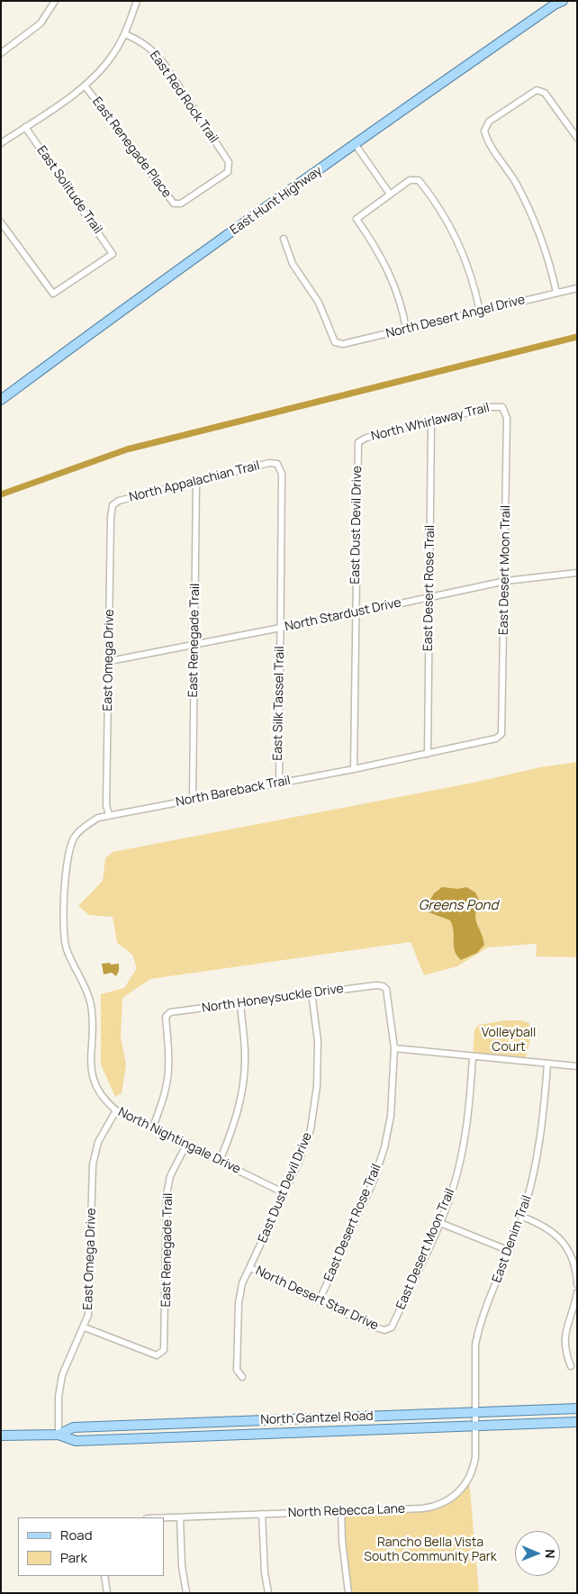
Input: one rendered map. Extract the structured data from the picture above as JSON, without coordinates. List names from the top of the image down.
{
  "streets": {
    "main road": ["East Hunt Highway", "North Gantzel Road"],
    "street": [
      "East Red Rock Trail",
      "East Renegade Place",
      "East Solitude Trail",
      "North Desert Angel Drive",
      "North Whirlaway Trail",
      "North Appalachian Trail",
      "East Dust Devil Drive",
      "East Desert Moon Trail",
      "East Desert Rose Trail",
      "North Stardust Drive",
      "East Renegade Trail",
      "East Omega Drive",
      "East Silk Tassel Trail",
      "North Bareback Trail",
      "North Honeysuckle Drive",
      "North Nightingale Drive",
      "East Denim Trail",
      "North Desert Star Drive",
      "North Rebecca Lane"
    ]
  },
  "crossings": [
    ["East Red Rock Trail", "East Renegade Place"],
    ["North Whirlaway Trail", "East Dust Devil Drive"],
    ["North Whirlaway Trail", "East Desert Moon Trail"],
    ["North Whirlaway Trail", "East Desert Rose Trail"],
    ["North Appalachian Trail", "East Renegade Trail"],
    ["North Appalachian Trail", "East Omega Drive"],
    ["North Appalachian Trail", "East Silk Tassel Trail"],
    ["East Dust Devil Drive", "North Stardust Drive"],
    ["East Dust Devil Drive", "North Bareback Trail"],
    ["East Dust Devil Drive", "North Honeysuckle Drive"],
    ["East Dust Devil Drive", "North Nightingale Drive"],
    ["East Dust Devil Drive", "North Desert Star Drive"],
    ["East Desert Moon Trail", "North Stardust Drive"],
    ["East Desert Moon Trail", "North Bareback Trail"],
    ["East Desert Moon Trail", "North Desert Star Drive"],
    ["East Desert Rose Trail", "North Stardust Drive"],
    ["East Desert Rose Trail", "North Bareback Trail"],
    ["East Desert Rose Trail", "North Honeysuckle Drive"],
    ["East Desert Rose Trail", "North Desert Star Drive"],
    ["North Stardust Drive", "East Renegade Trail"],
    ["North Stardust Drive", "East Omega Drive"],
    ["North Stardust Drive", "East Silk Tassel Trail"],
    ["East Renegade Trail", "East Omega Drive"],
    ["East Renegade Trail", "North Bareback Trail"],
    ["East Renegade Trail", "North Nightingale Drive"],
    ["East Omega Drive", "North Bareback Trail"],
    ["East Omega Drive", "North Nightingale Drive"],
    ["East Omega Drive", "North Gantzel Road"],
    ["East Silk Tassel Trail", "North Bareback Trail"],
    ["North Bareback Trail", "North Nightingale Drive"],
    ["North Honeysuckle Drive", "North Nightingale Drive"],
    ["East Denim Trail", "North Gantzel Road"],
    ["East Denim Trail", "North Rebecca Lane"],
    ["North Gantzel Road", "North Rebecca Lane"]
  ],
  "water": ["Greens Pond"],
  "parks": ["Volleyball Court", "Rancho Bella Vista South Community Park"],
  "legend": ["Road", "Park"],
  "north": "right"
}
